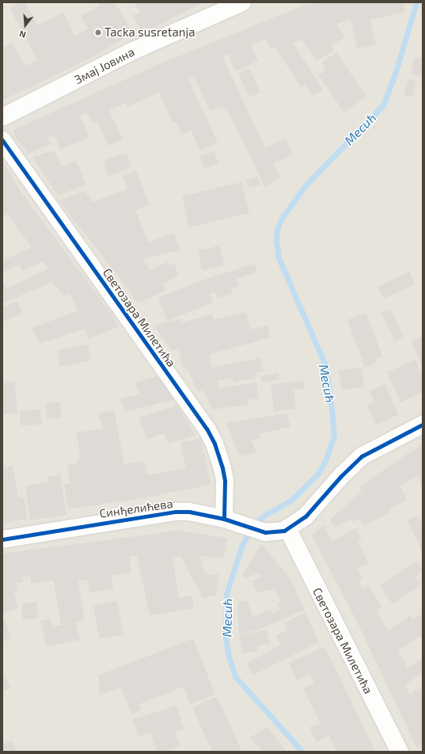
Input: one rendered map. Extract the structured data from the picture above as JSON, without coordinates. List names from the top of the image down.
{
  "streets": {
    "street": ["Змај Јовина", "Светозара Милетића", "Синђелићева"]
  },
  "crossings": [
    ["Светозара Милетића", "Синђелићева"]
  ],
  "water": ["Месић"],
  "places": ["Tacka susretanja"],
  "north": "bottom"
}
